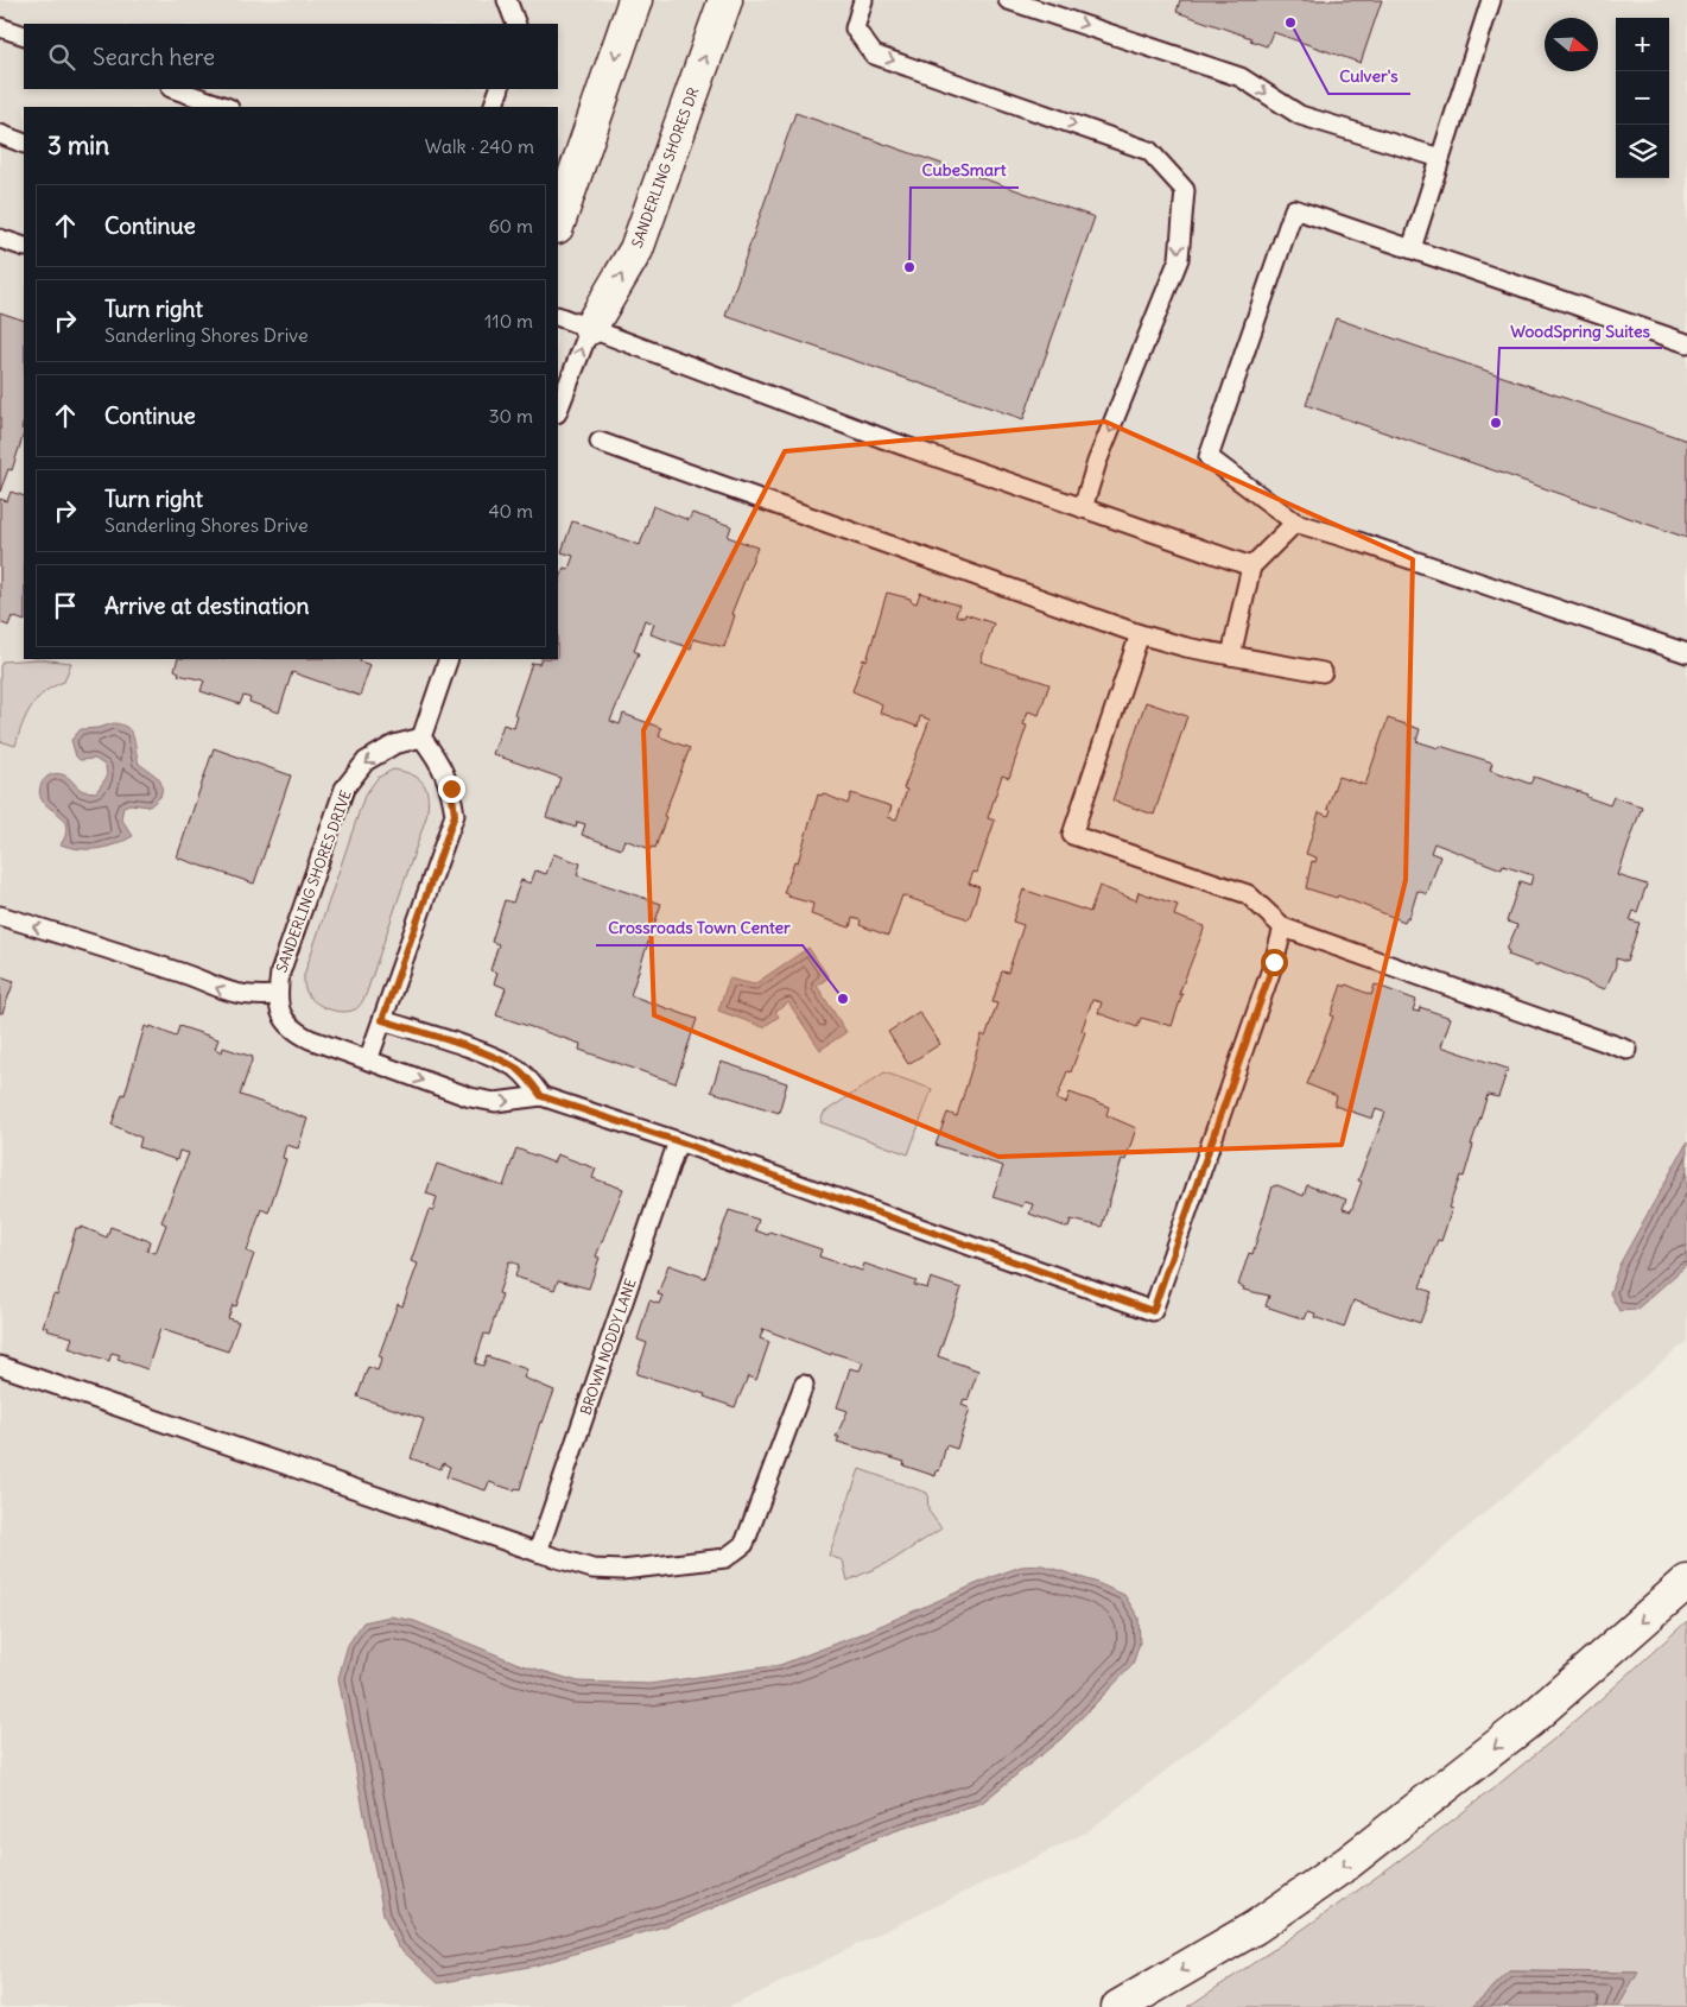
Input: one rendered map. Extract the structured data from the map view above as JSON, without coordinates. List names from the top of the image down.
{
  "streets": {
    "main road": ["SANDERLING SHORES DR"],
    "lane": ["SANDERLING SHORES DRIVE", "BROWN NODDY LANE"]
  },
  "one_way": ["SANDERLING SHORES DRIVE"],
  "places": [
    "Culver's",
    "CubeSmart",
    "WoodSpring Suites",
    "Crossroads Town Center"
  ],
  "north": "right",
  "page": {
    "map_buttons": ["+", "−"],
    "search": "Search here",
    "heading": ["3 min", "Walk · 240 m"],
    "list": [
      ["Continue", "60 m"],
      ["Turn right", "Sanderling Shores Drive", "110 m"],
      ["Continue", "30 m"],
      ["Turn right", "Sanderling Shores Drive", "40 m"],
      "Arrive at destination"
    ]
  }
}
